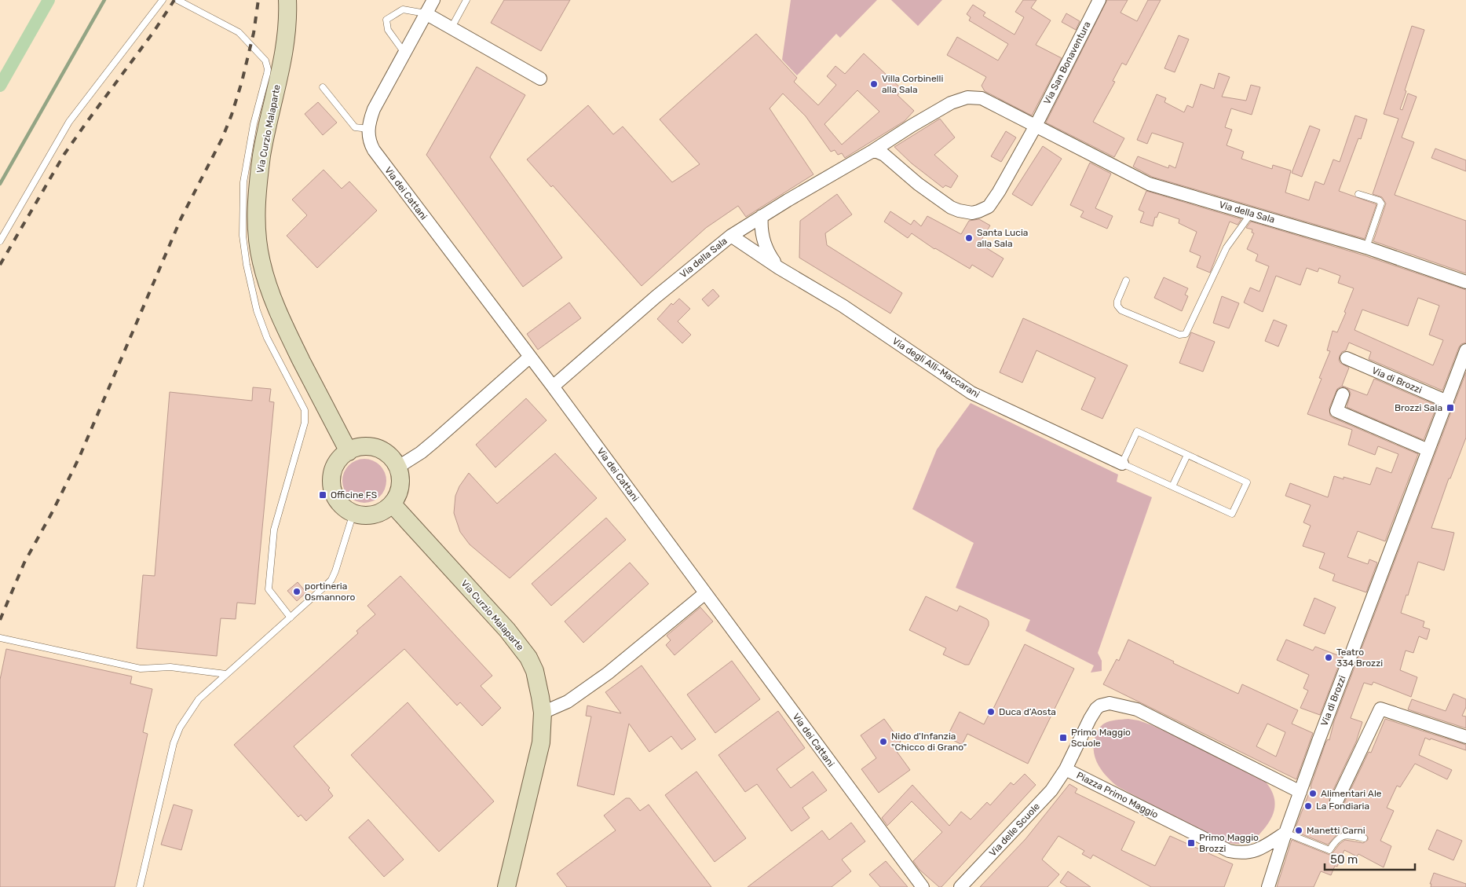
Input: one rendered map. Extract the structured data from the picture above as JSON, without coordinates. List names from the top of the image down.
{
  "streets": {
    "street": [
      "Via San Bonaventura",
      "Via Curzio Malaparte",
      "Via dei Cattani",
      "Via della Sala",
      "Via degli Alli-Maccarani",
      "Via di Brozzi",
      "Piazza Primo Maggio",
      "Via delle Scuole"
    ]
  },
  "crossings": [
    ["Via San Bonaventura", "Via della Sala"],
    ["Via dei Cattani", "Via della Sala"],
    ["Via della Sala", "Via degli Alli-Maccarani"],
    ["Via di Brozzi", "Piazza Primo Maggio"],
    ["Piazza Primo Maggio", "Via delle Scuole"]
  ],
  "places": {
    "other": [
      "Villa Corbinelli alla Sala",
      "Santa Lucia alla Sala",
      "portineria Osmannoro",
      "Teatro 334 Brozzi",
      "Duca d’Aosta",
      "Nido d'Infanzia \"Chicco di Grano\"",
      "Alimentari Ale",
      "La Fondiaria",
      "Manetti Carni"
    ],
    "transit": [
      "Brozzi Sala",
      "Officine FS",
      "Primo Maggio Scuole",
      "Primo Maggio Brozzi"
    ]
  },
  "scale_bar": "50 m"
}
